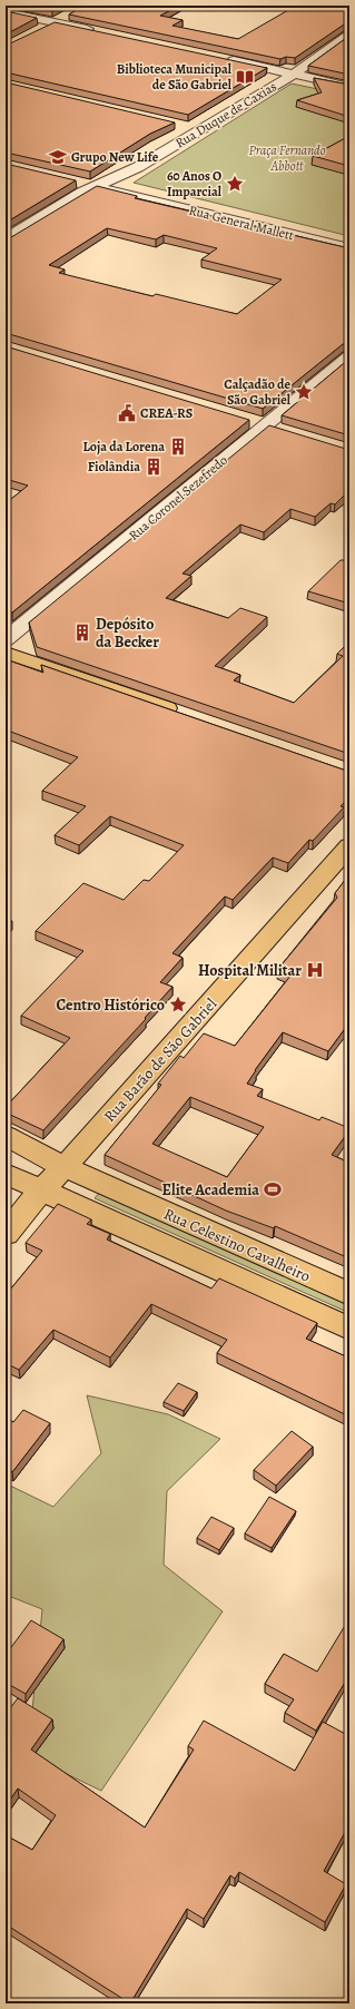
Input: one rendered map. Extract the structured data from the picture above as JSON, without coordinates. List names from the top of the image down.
{
  "streets": {
    "main road": ["Rua Barão de São Gabriel", "Rua Celestino Cavalheiro"],
    "street": ["Rua Duque de Caxias", "Rua General Mallett", "Rua Coronel Sezefredo"]
  },
  "crossings": [
    ["Rua Duque de Caxias", "Rua General Mallett"],
    ["Rua Barão de São Gabriel", "Rua Celestino Cavalheiro"]
  ],
  "parks": ["Praça Fernando Abbott"],
  "places": {
    "library": ["Biblioteca Municipal de São Gabriel"],
    "school or university": ["Grupo New Life"],
    "place": ["60 Anos O Imparcial", "Calçadão de São Gabriel", "Centro Histórico"],
    "public building": ["CREA-RS"],
    "building": ["Loja da Lorena", "Fiolândia", "Depósito da Becker"],
    "hospital": ["Hospital Militar"],
    "sports": ["Elite Academia"]
  }
}
